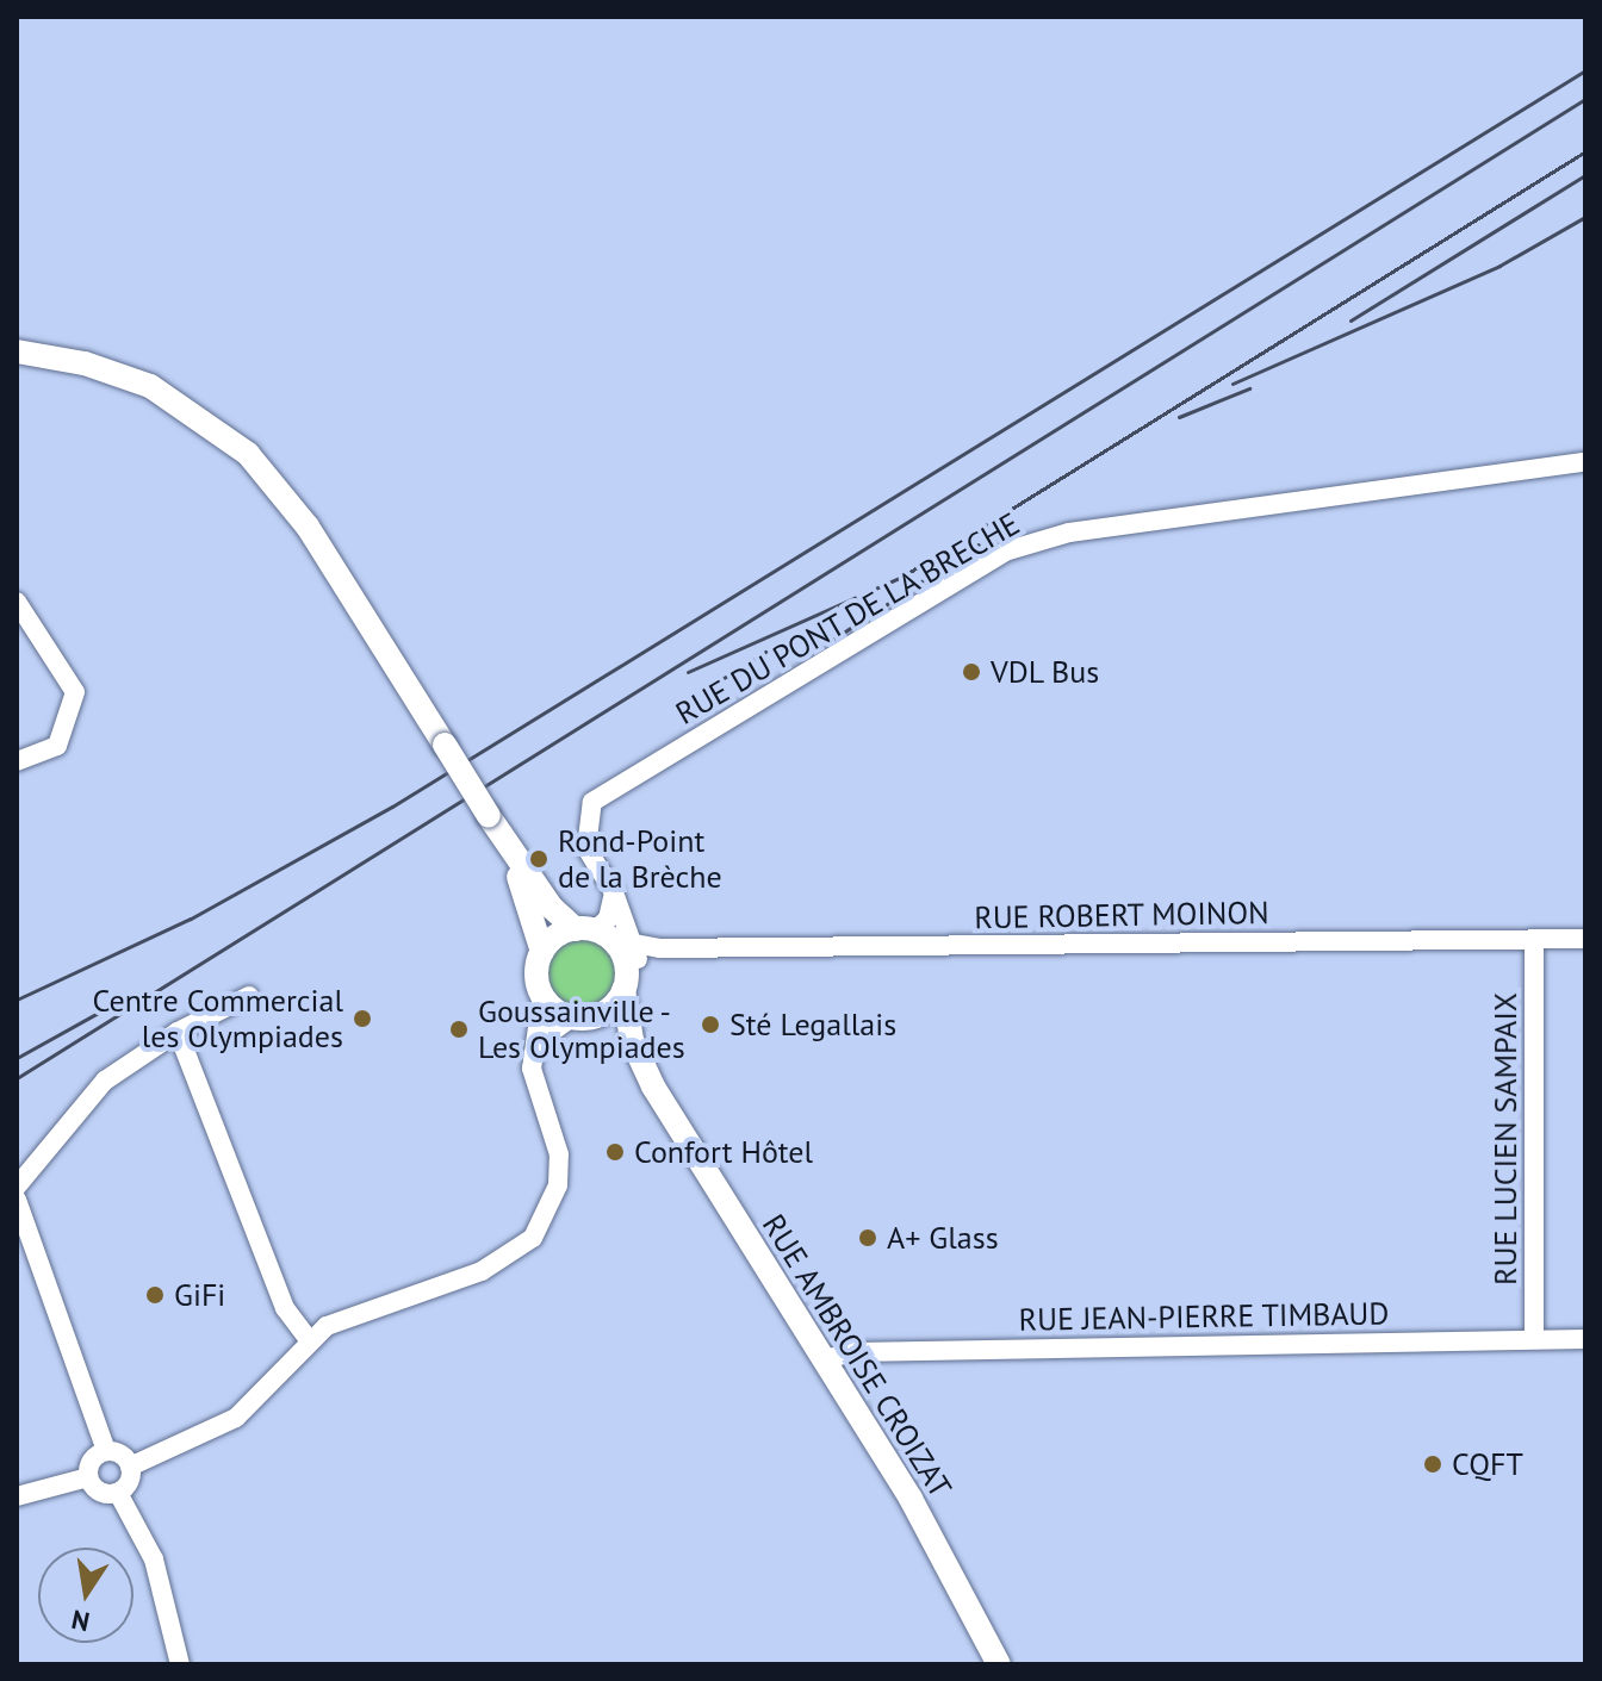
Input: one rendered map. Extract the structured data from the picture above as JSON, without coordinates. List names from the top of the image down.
{
  "streets": {
    "main road": ["RUE AMBROISE CROIZAT"],
    "street": [
      "RUE DU PONT DE LA BRECHE",
      "RUE ROBERT MOINON",
      "RUE LUCIEN SAMPAIX",
      "RUE JEAN-PIERRE TIMBAUD"
    ]
  },
  "crossings": [
    ["RUE DU PONT DE LA BRECHE", "RUE ROBERT MOINON"],
    ["RUE ROBERT MOINON", "RUE LUCIEN SAMPAIX"],
    ["RUE LUCIEN SAMPAIX", "RUE JEAN-PIERRE TIMBAUD"],
    ["RUE JEAN-PIERRE TIMBAUD", "RUE AMBROISE CROIZAT"]
  ],
  "places": [
    "VDL Bus",
    "Rond-Point de la Brèche",
    "Centre Commercial les Olympiades",
    "Sté Legallais",
    "Goussainville - Les Olympiades",
    "Confort Hôtel",
    "A+ Glass",
    "GiFi",
    "CQFT"
  ],
  "north": "bottom"
}
